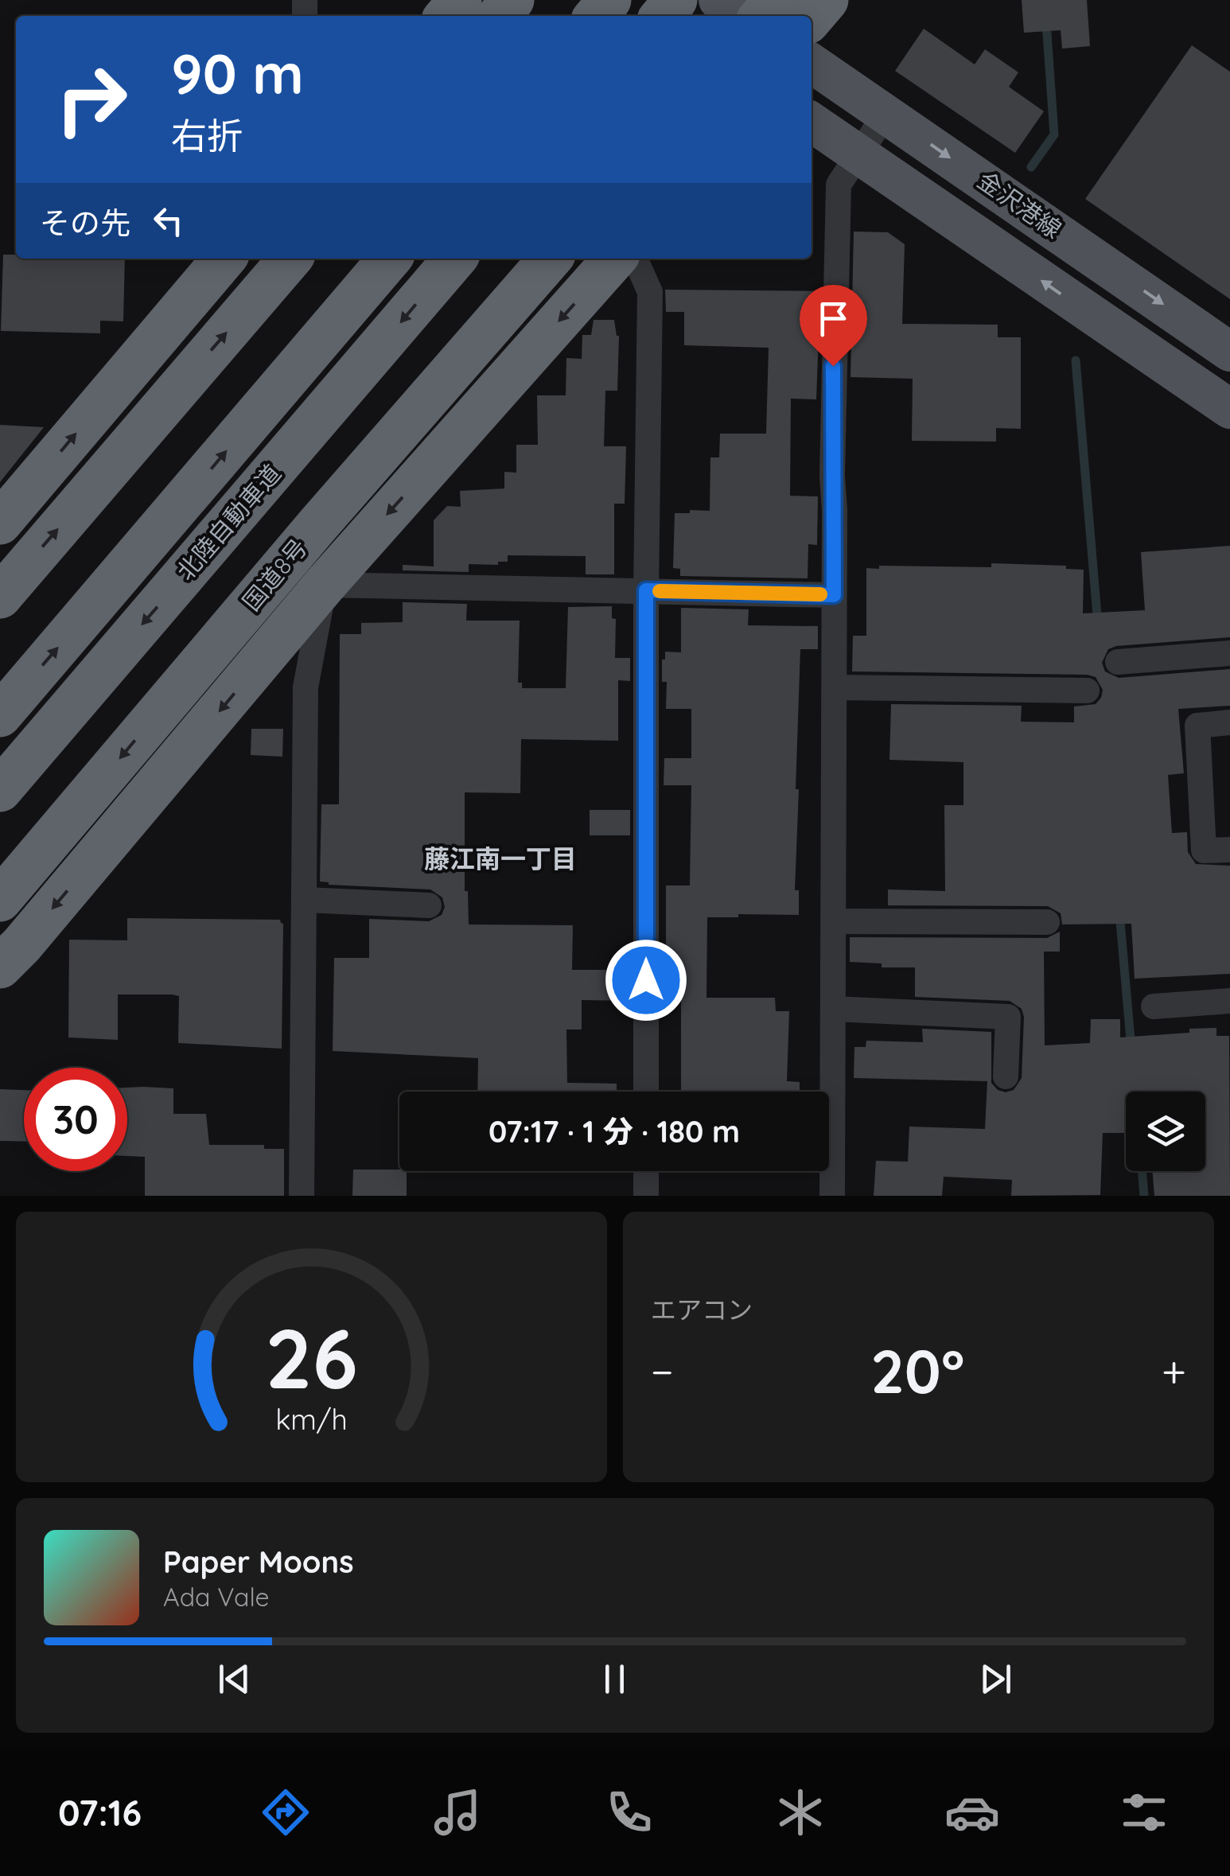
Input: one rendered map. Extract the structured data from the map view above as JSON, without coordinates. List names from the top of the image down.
{
  "streets": {
    "highway": ["北陸自動車道", "国道8号"],
    "main road": ["金沢港線"]
  },
  "districts": ["藤江南一丁目"],
  "page": {
    "turn": ["90 m", "右折"],
    "then": "その先",
    "limit": "30",
    "trip": "07:17 · 1 分 · 180 m",
    "tile": "エアコン",
    "heat": ["−", "20°", "+"],
    "song": ["Paper Moons", "Ada Vale"],
    "tabs": "07:16",
    "gauge": ["26", "km/h"]
  }
}
